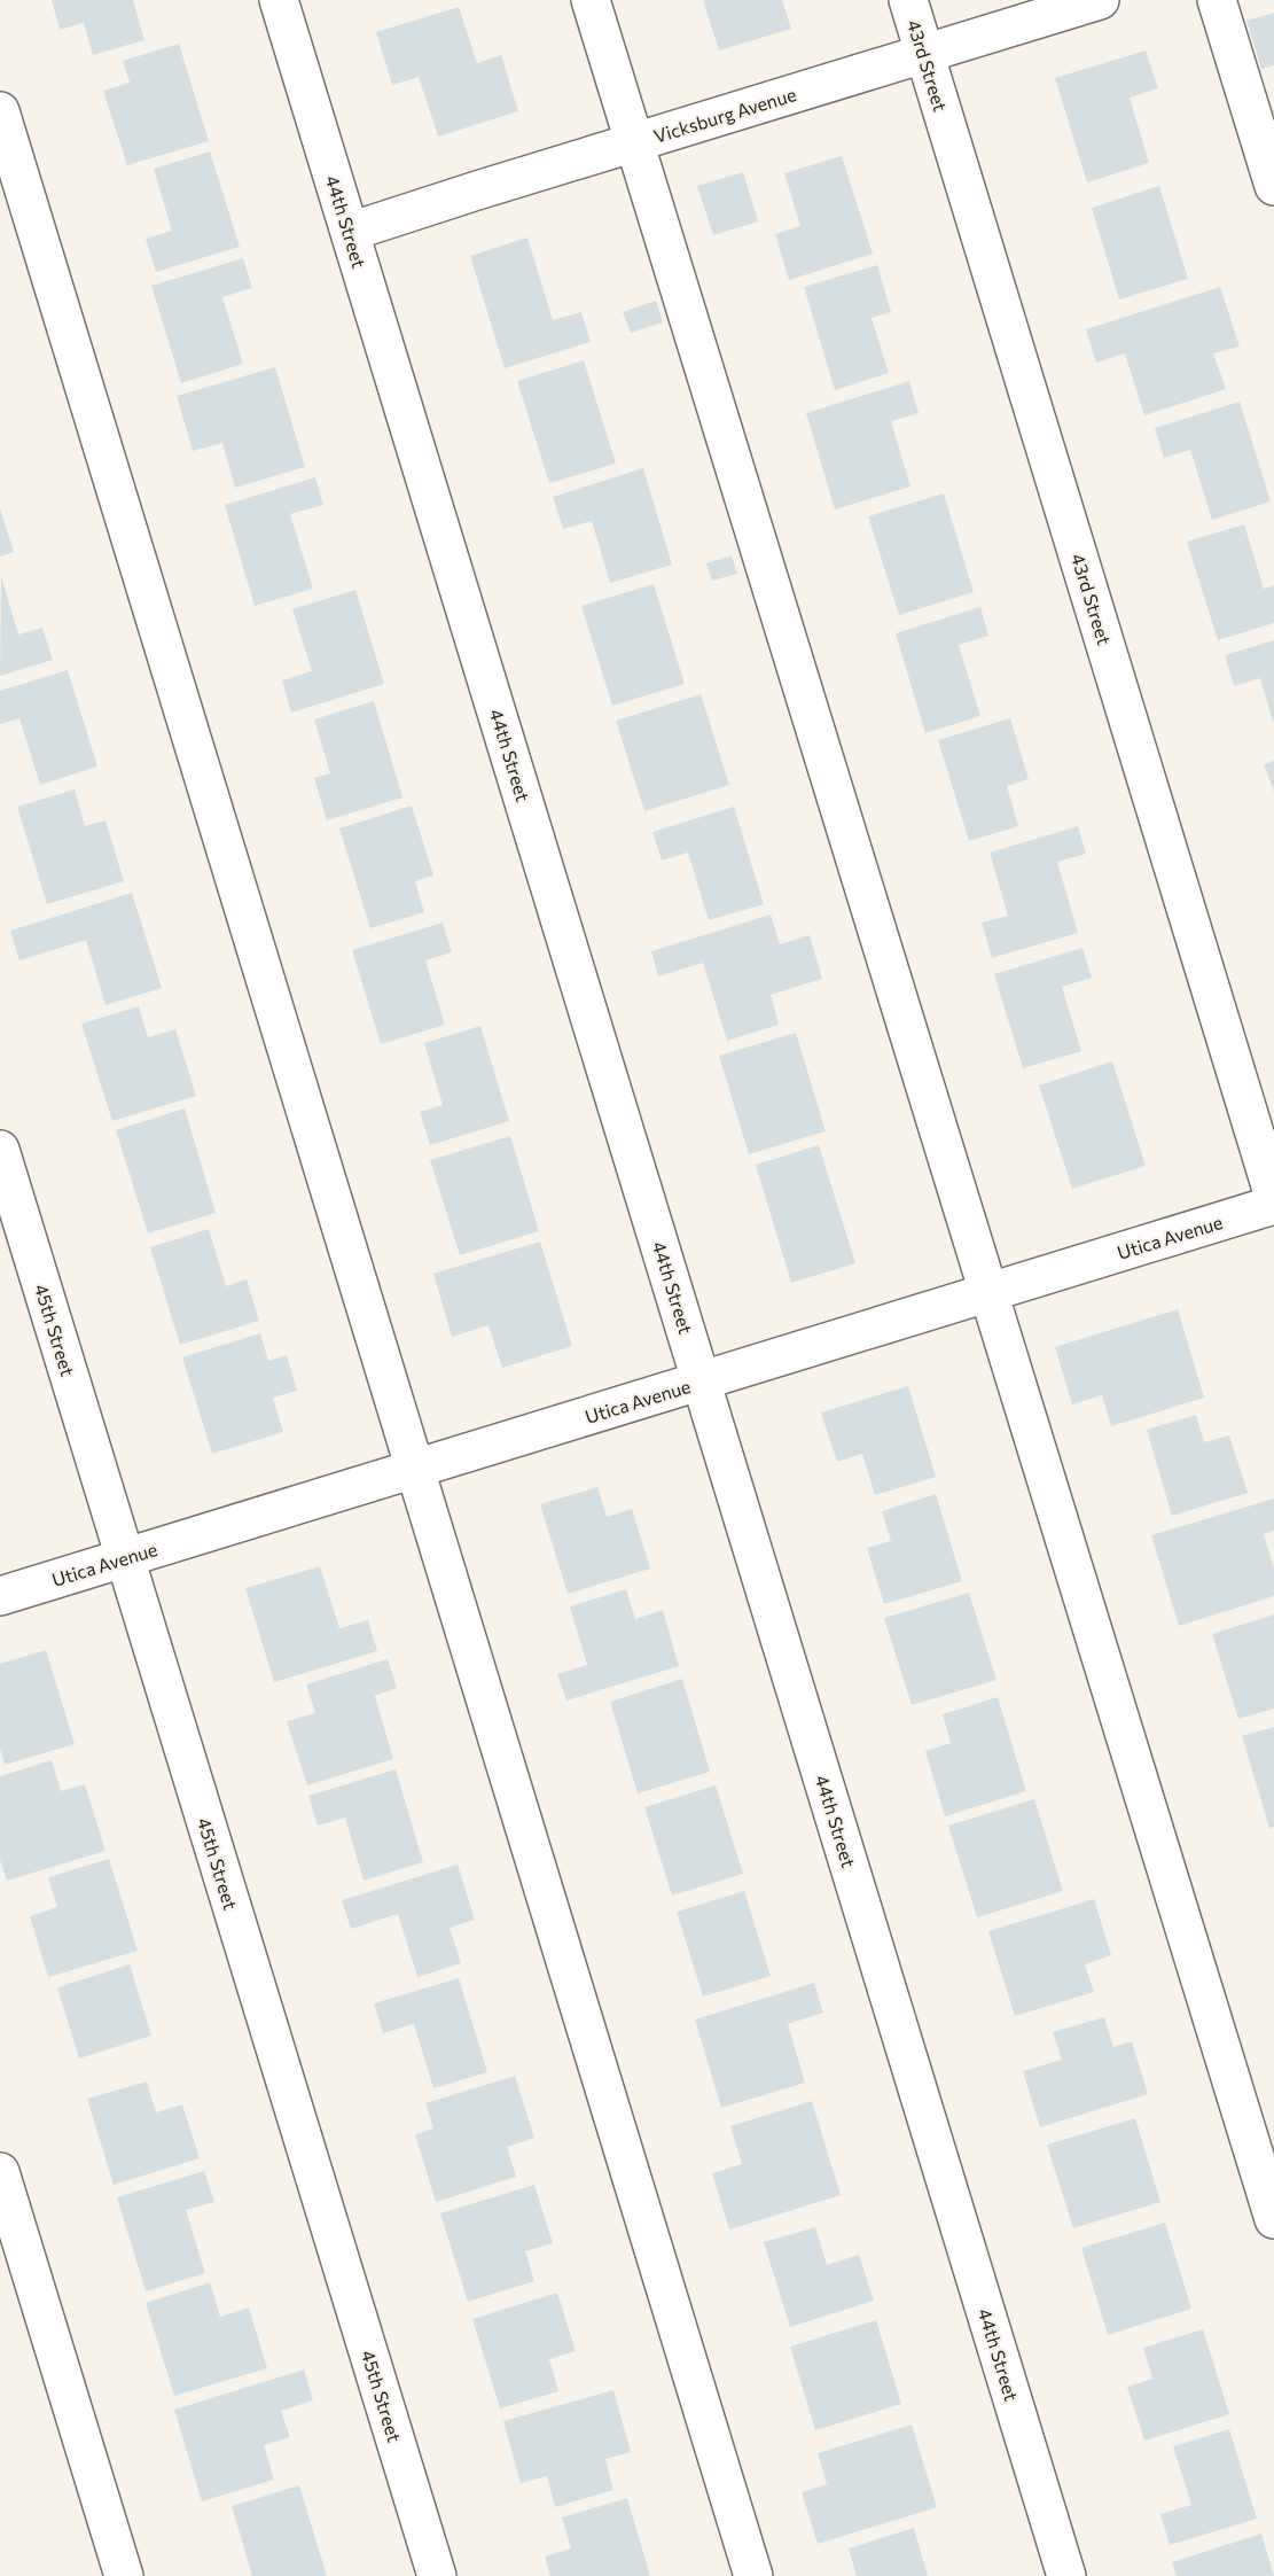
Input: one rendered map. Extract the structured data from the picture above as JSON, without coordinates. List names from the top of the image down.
{
  "streets": {
    "street": [
      "43rd Street",
      "Vicksburg Avenue",
      "44th Street",
      "Utica Avenue",
      "45th Street"
    ]
  },
  "crossings": [
    ["43rd Street", "Vicksburg Avenue"],
    ["Vicksburg Avenue", "44th Street"],
    ["44th Street", "Utica Avenue"],
    ["Utica Avenue", "45th Street"]
  ]
}
